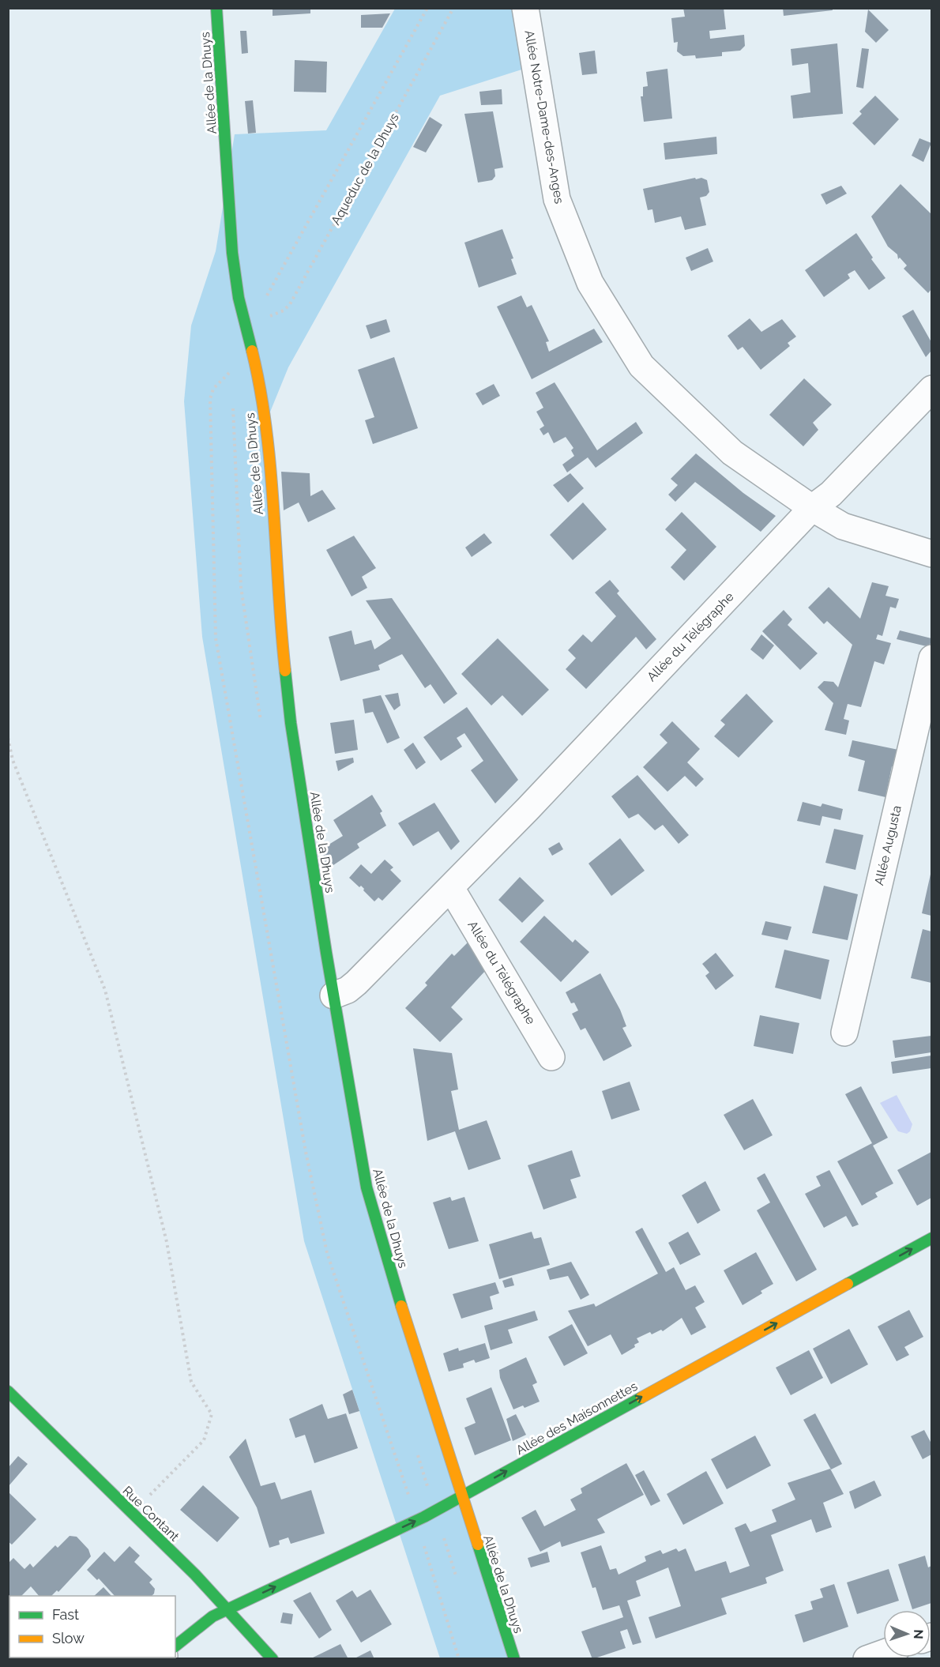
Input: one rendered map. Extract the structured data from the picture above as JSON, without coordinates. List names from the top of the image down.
{
  "streets": {
    "street": [
      "Allée de la Dhuys",
      "Allée Notre-Dame-des-Anges",
      "Allée du Télégraphe",
      "Allée Augusta",
      "Allée des Maisonnettes",
      "Rue Contant"
    ],
    "path": ["Aqueduc de la Dhuys"]
  },
  "crossings": [
    ["Allée de la Dhuys", "Allée du Télégraphe"],
    ["Allée de la Dhuys", "Allée des Maisonnettes"],
    ["Allée Notre-Dame-des-Anges", "Allée du Télégraphe"],
    ["Allée des Maisonnettes", "Rue Contant"]
  ],
  "one_way": ["Allée des Maisonnettes"],
  "legend": ["Fast", "Slow"],
  "north": "right"
}
